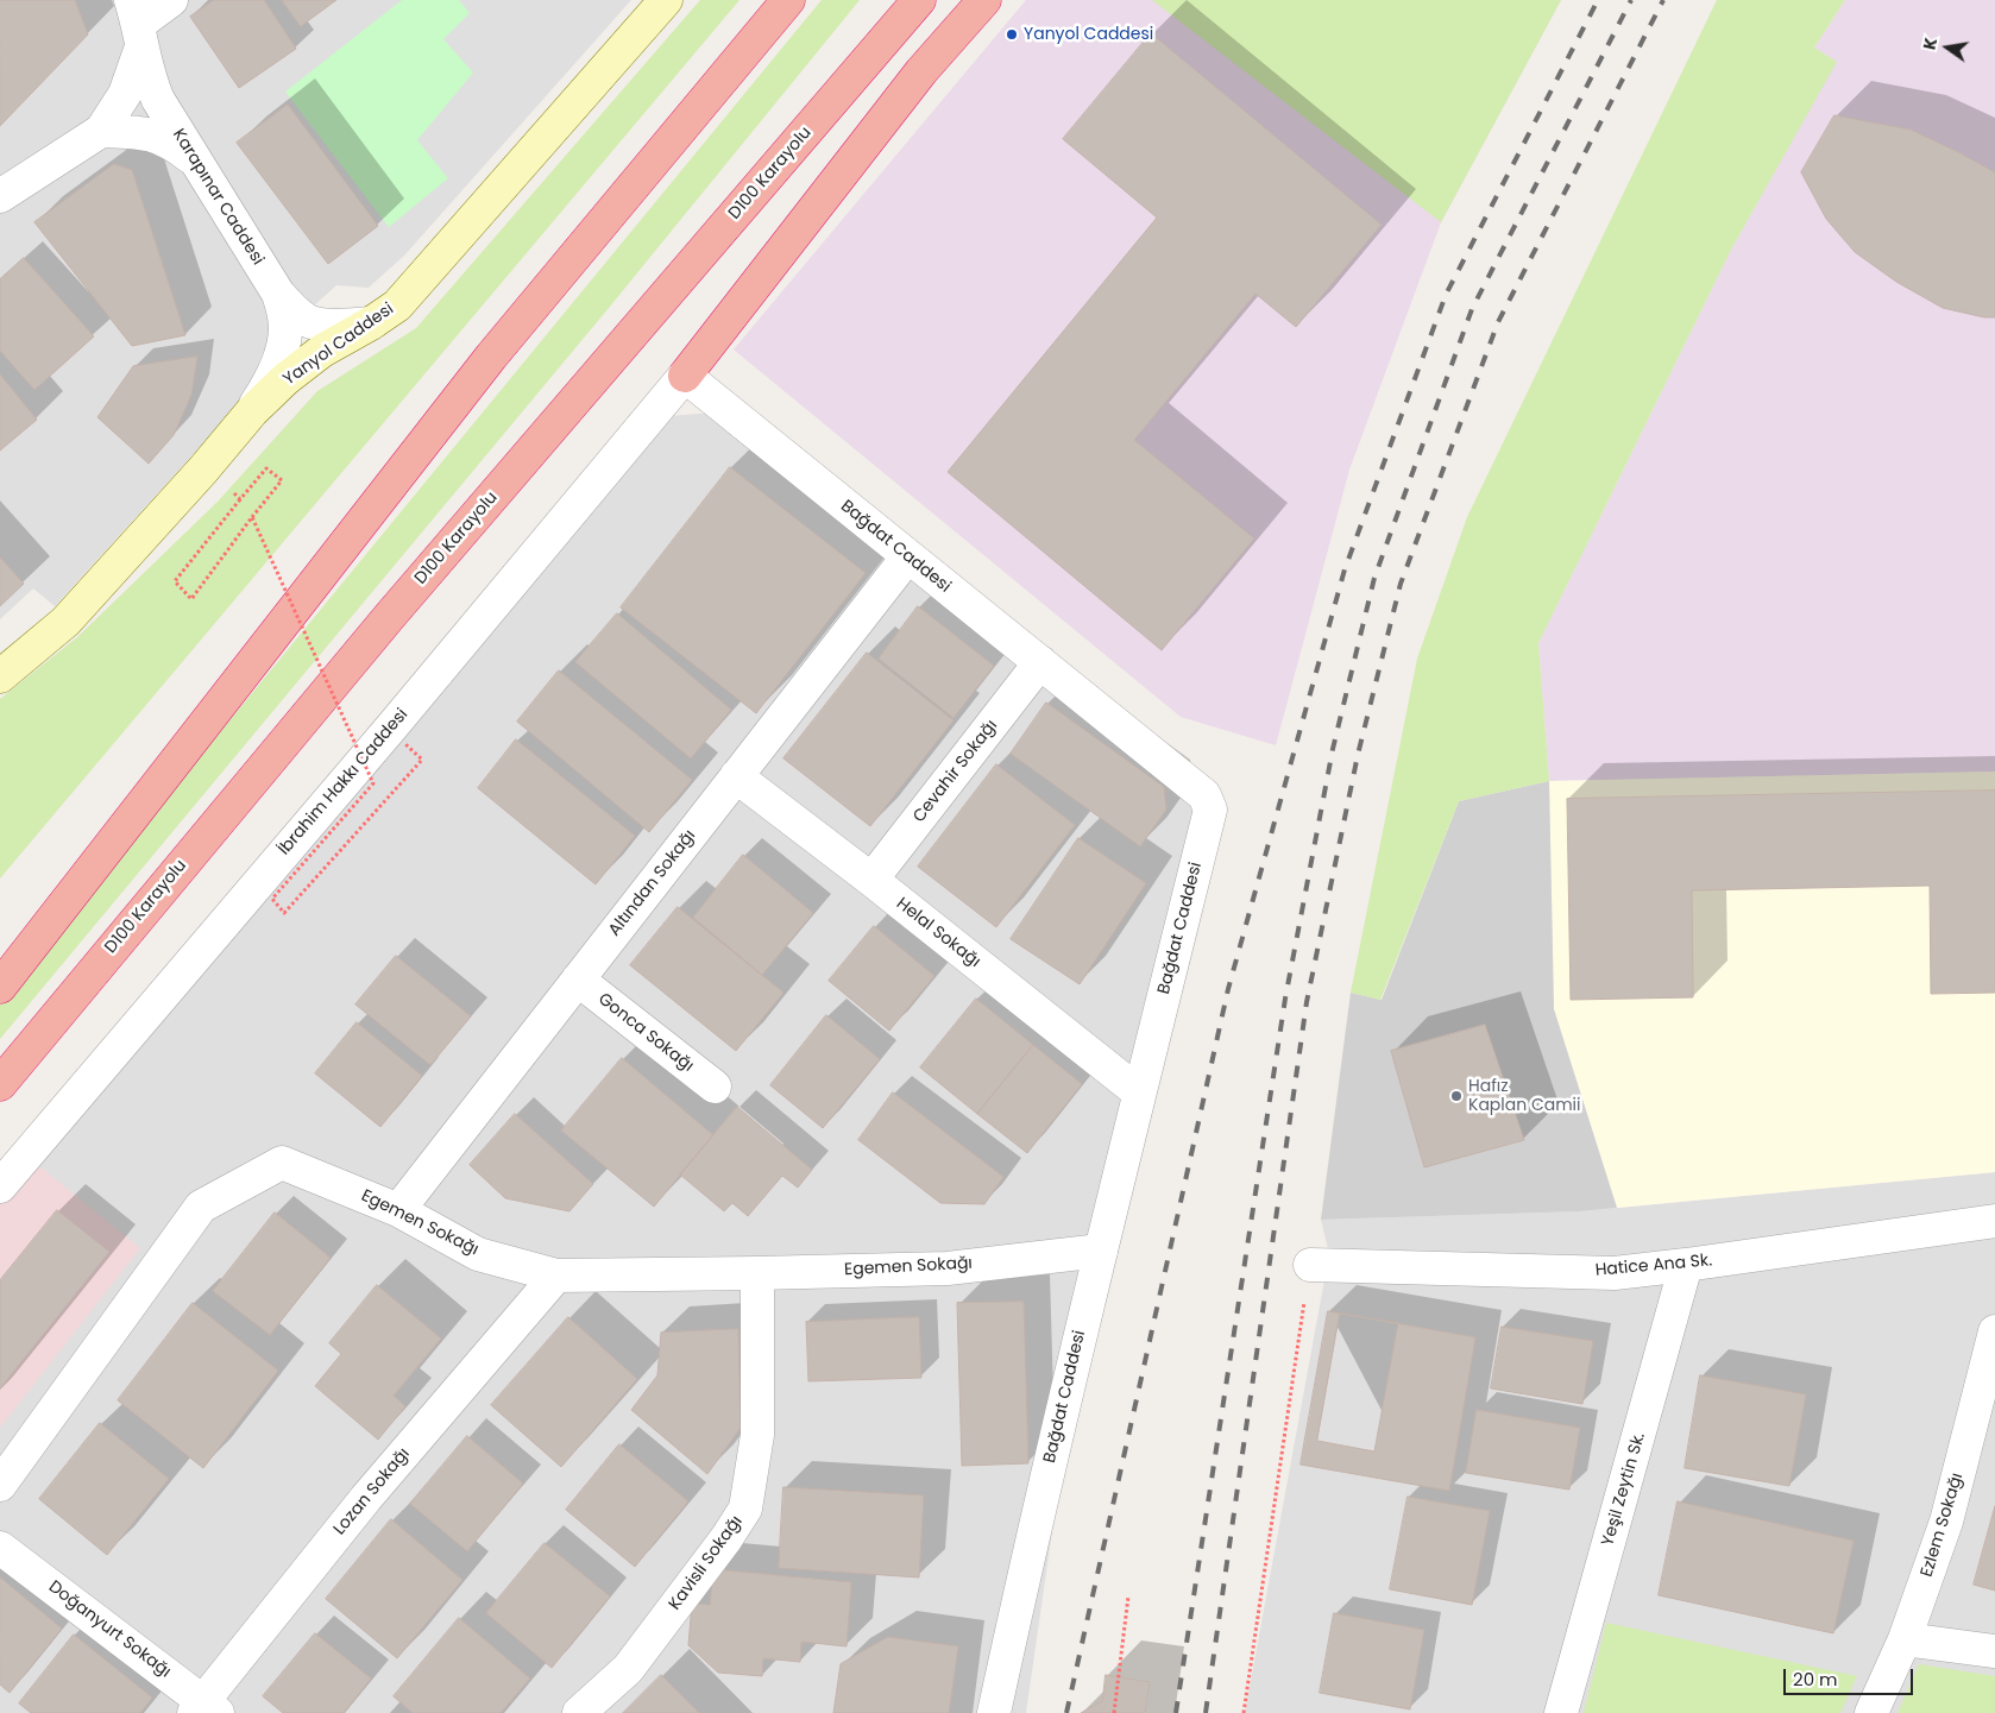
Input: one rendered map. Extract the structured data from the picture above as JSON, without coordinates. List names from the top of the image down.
{
  "streets": {
    "highway": ["D100 Karayolu"],
    "main road": ["Yanyol Caddesi"],
    "street": [
      "Karapınar Caddesi",
      "Bağdat Caddesi",
      "Cevahir Sokağı",
      "İbrahim Hakkı Caddesi",
      "Altından Sokağı",
      "Helal Sokağı",
      "Gonca Sokağı",
      "Egemen Sokağı",
      "Hatice Ana Sk.",
      "Yeşil Zeytin Sk.",
      "Lozan Sokağı",
      "Ezlem Sokağı",
      "Kavisli Sokağı",
      "Doğanyurt Sokağı"
    ]
  },
  "crossings": [
    ["Karapınar Caddesi", "Yanyol Caddesi"],
    ["Bağdat Caddesi", "Cevahir Sokağı"],
    ["Bağdat Caddesi", "İbrahim Hakkı Caddesi"],
    ["Bağdat Caddesi", "Altından Sokağı"],
    ["Bağdat Caddesi", "Helal Sokağı"],
    ["Bağdat Caddesi", "Egemen Sokağı"],
    ["Cevahir Sokağı", "Helal Sokağı"],
    ["Altından Sokağı", "Helal Sokağı"],
    ["Altından Sokağı", "Gonca Sokağı"],
    ["Altından Sokağı", "Egemen Sokağı"],
    ["Egemen Sokağı", "Lozan Sokağı"],
    ["Egemen Sokağı", "Kavisli Sokağı"],
    ["Hatice Ana Sk.", "Yeşil Zeytin Sk."],
    ["Lozan Sokağı", "Doğanyurt Sokağı"]
  ],
  "places": ["Yanyol Caddesi", "Hafız Kaplan Camii"],
  "scale_bar": "20 m",
  "north": "left"
}
